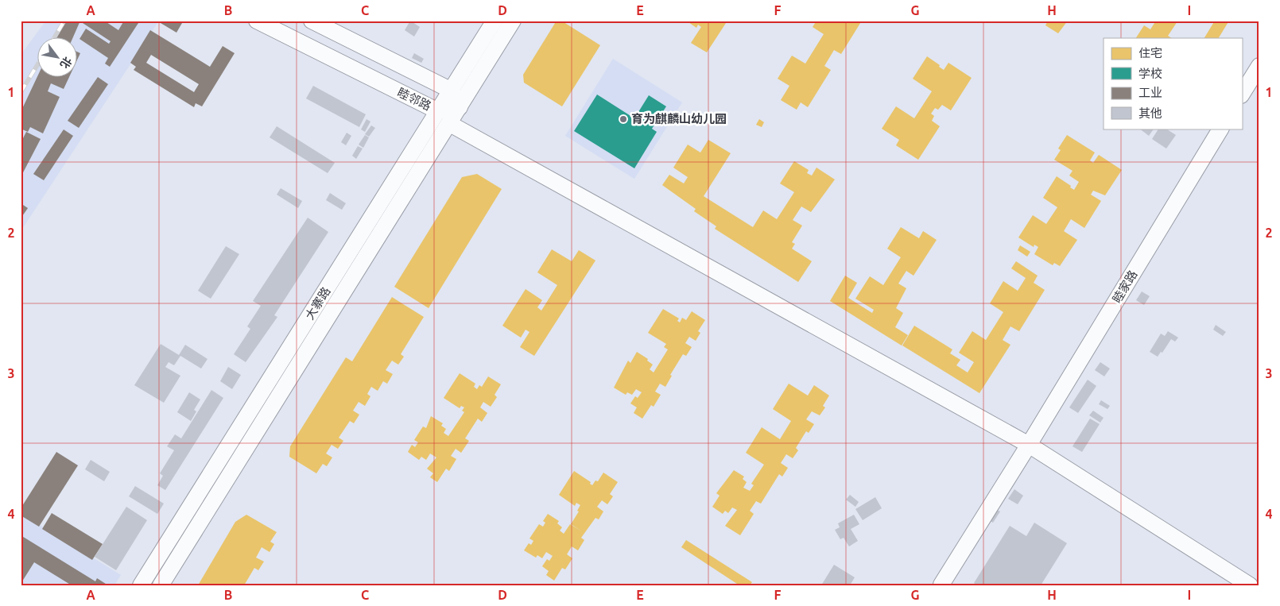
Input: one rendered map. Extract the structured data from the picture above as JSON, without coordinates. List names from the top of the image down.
{
  "streets": {
    "street": ["睦邻路", "睦家路", "大寨路"]
  },
  "crossings": [
    ["睦邻路", "大寨路"]
  ],
  "places": ["育为麒麟山幼儿园"],
  "legend": [
    "住宅",
    "学校",
    "工业",
    "其他"
  ],
  "north": "bottom right",
  "grid": {
    "columns": [
      "A",
      "B",
      "C",
      "D",
      "E",
      "F",
      "G",
      "H",
      "I"
    ],
    "rows": [
      "1",
      "2",
      "3",
      "4"
    ]
  }
}
